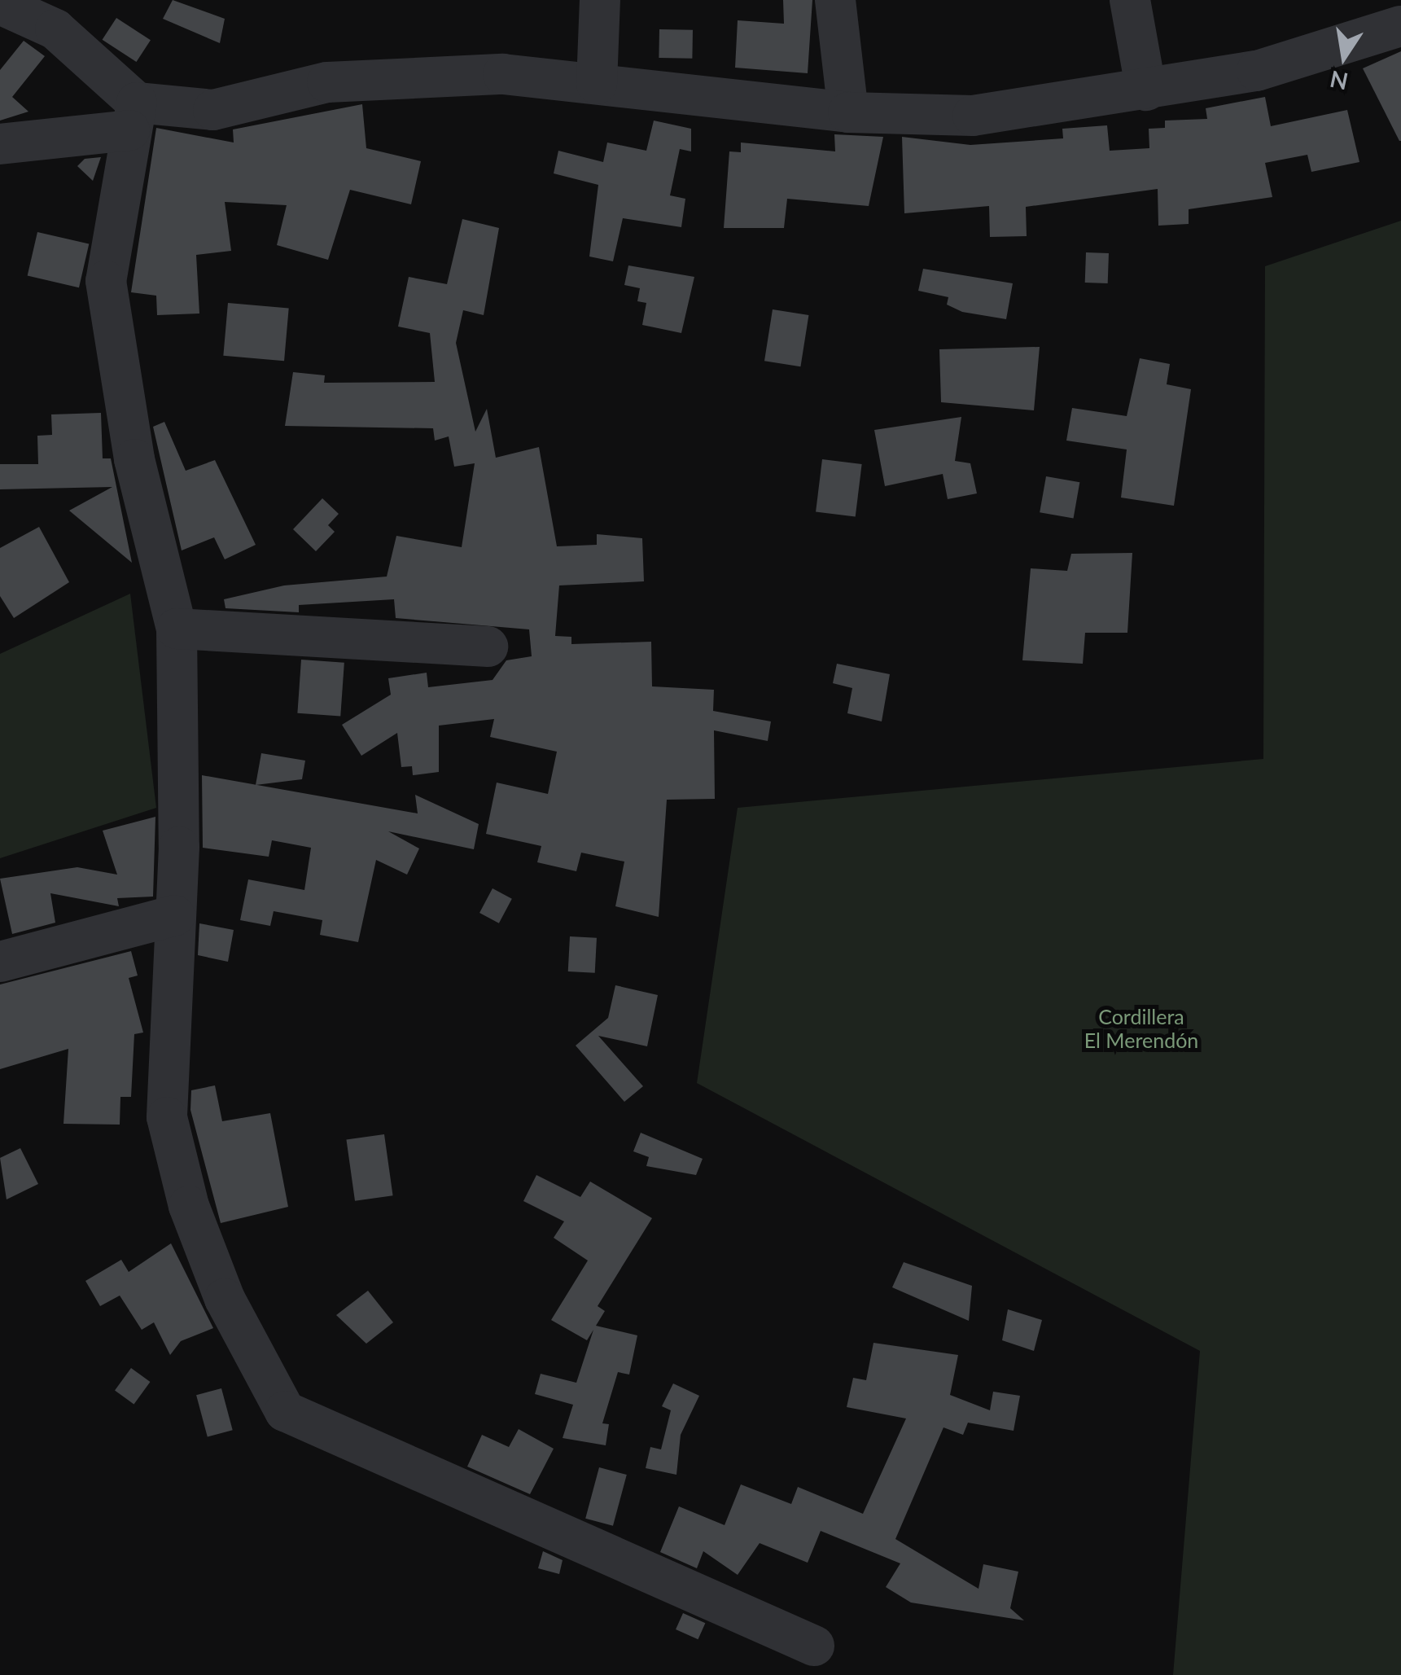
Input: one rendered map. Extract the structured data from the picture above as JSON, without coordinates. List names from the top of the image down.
{
  "parks": ["Cordillera El Merendón"],
  "north": "bottom"
}
